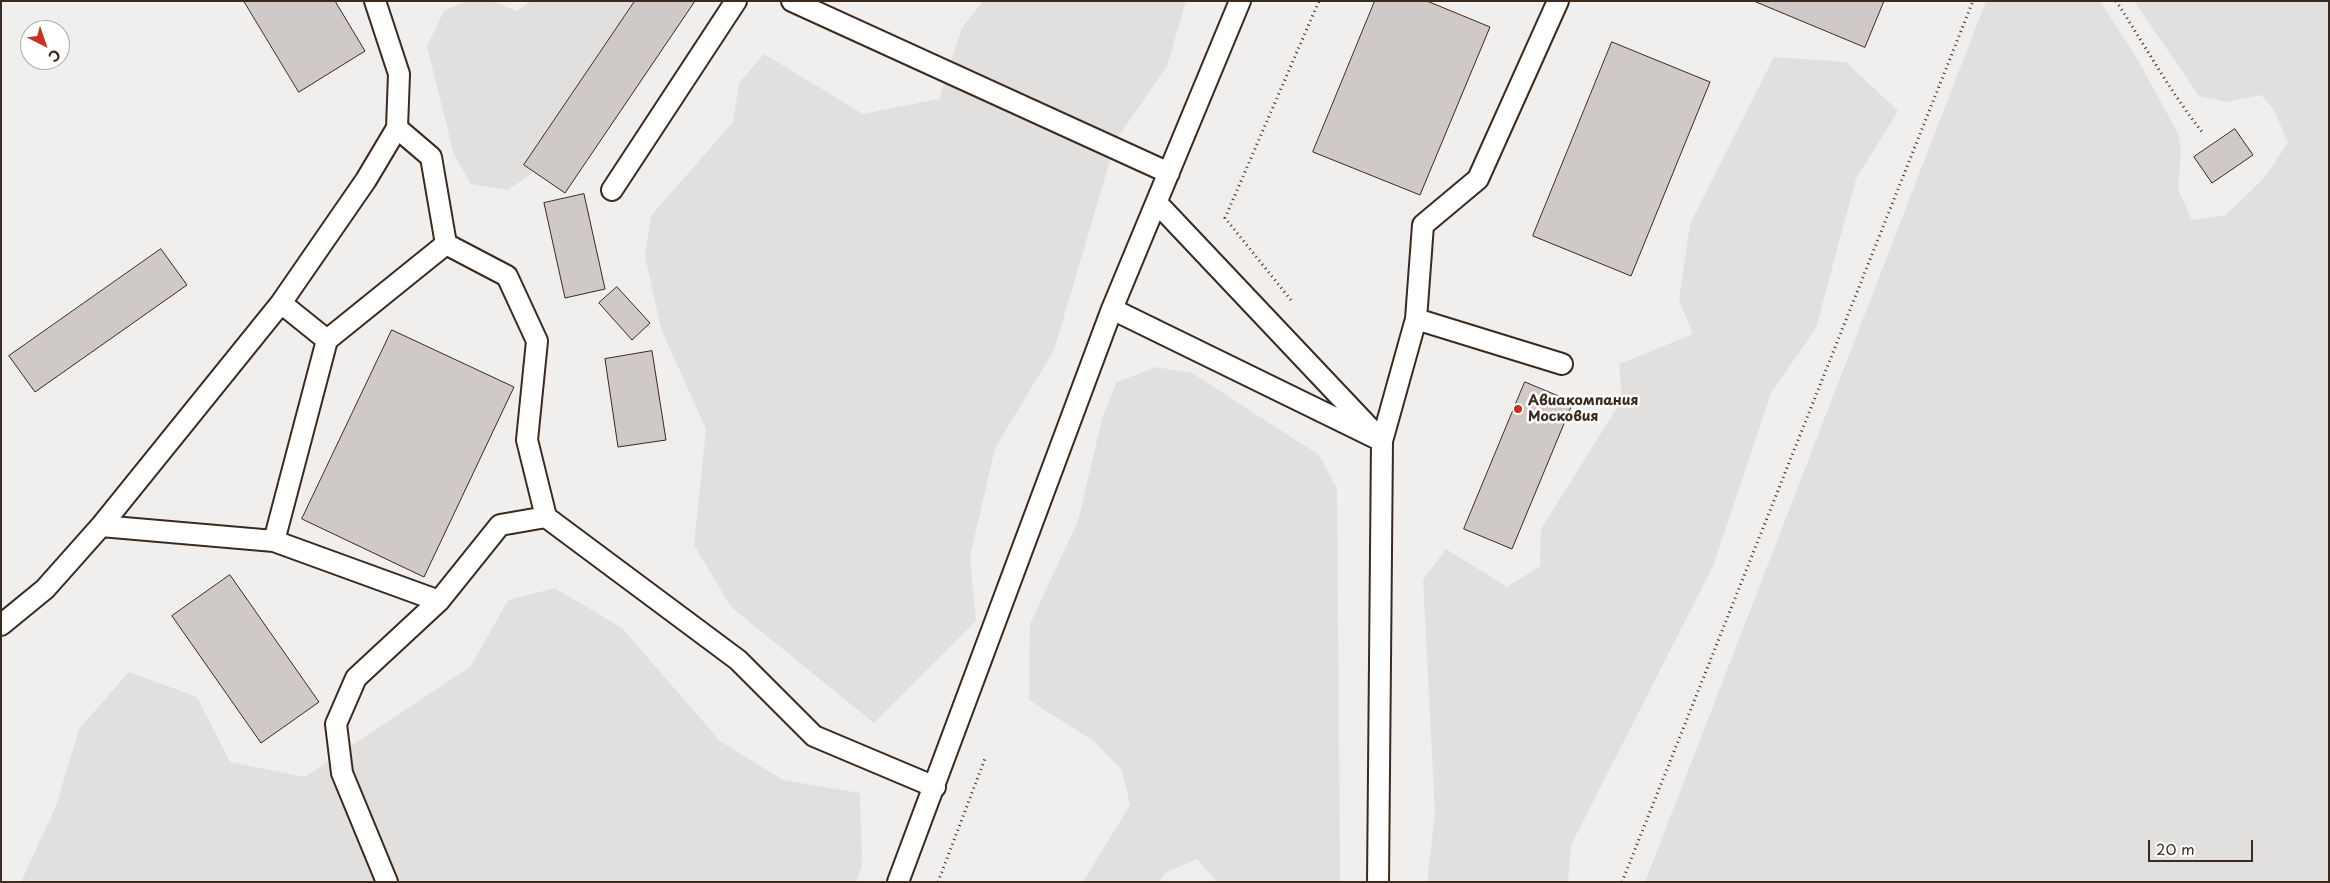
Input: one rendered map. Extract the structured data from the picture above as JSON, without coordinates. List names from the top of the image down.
{
  "places": ["Авиакомпания Московия"],
  "scale_bar": "20 m",
  "north": "bottom right"
}
